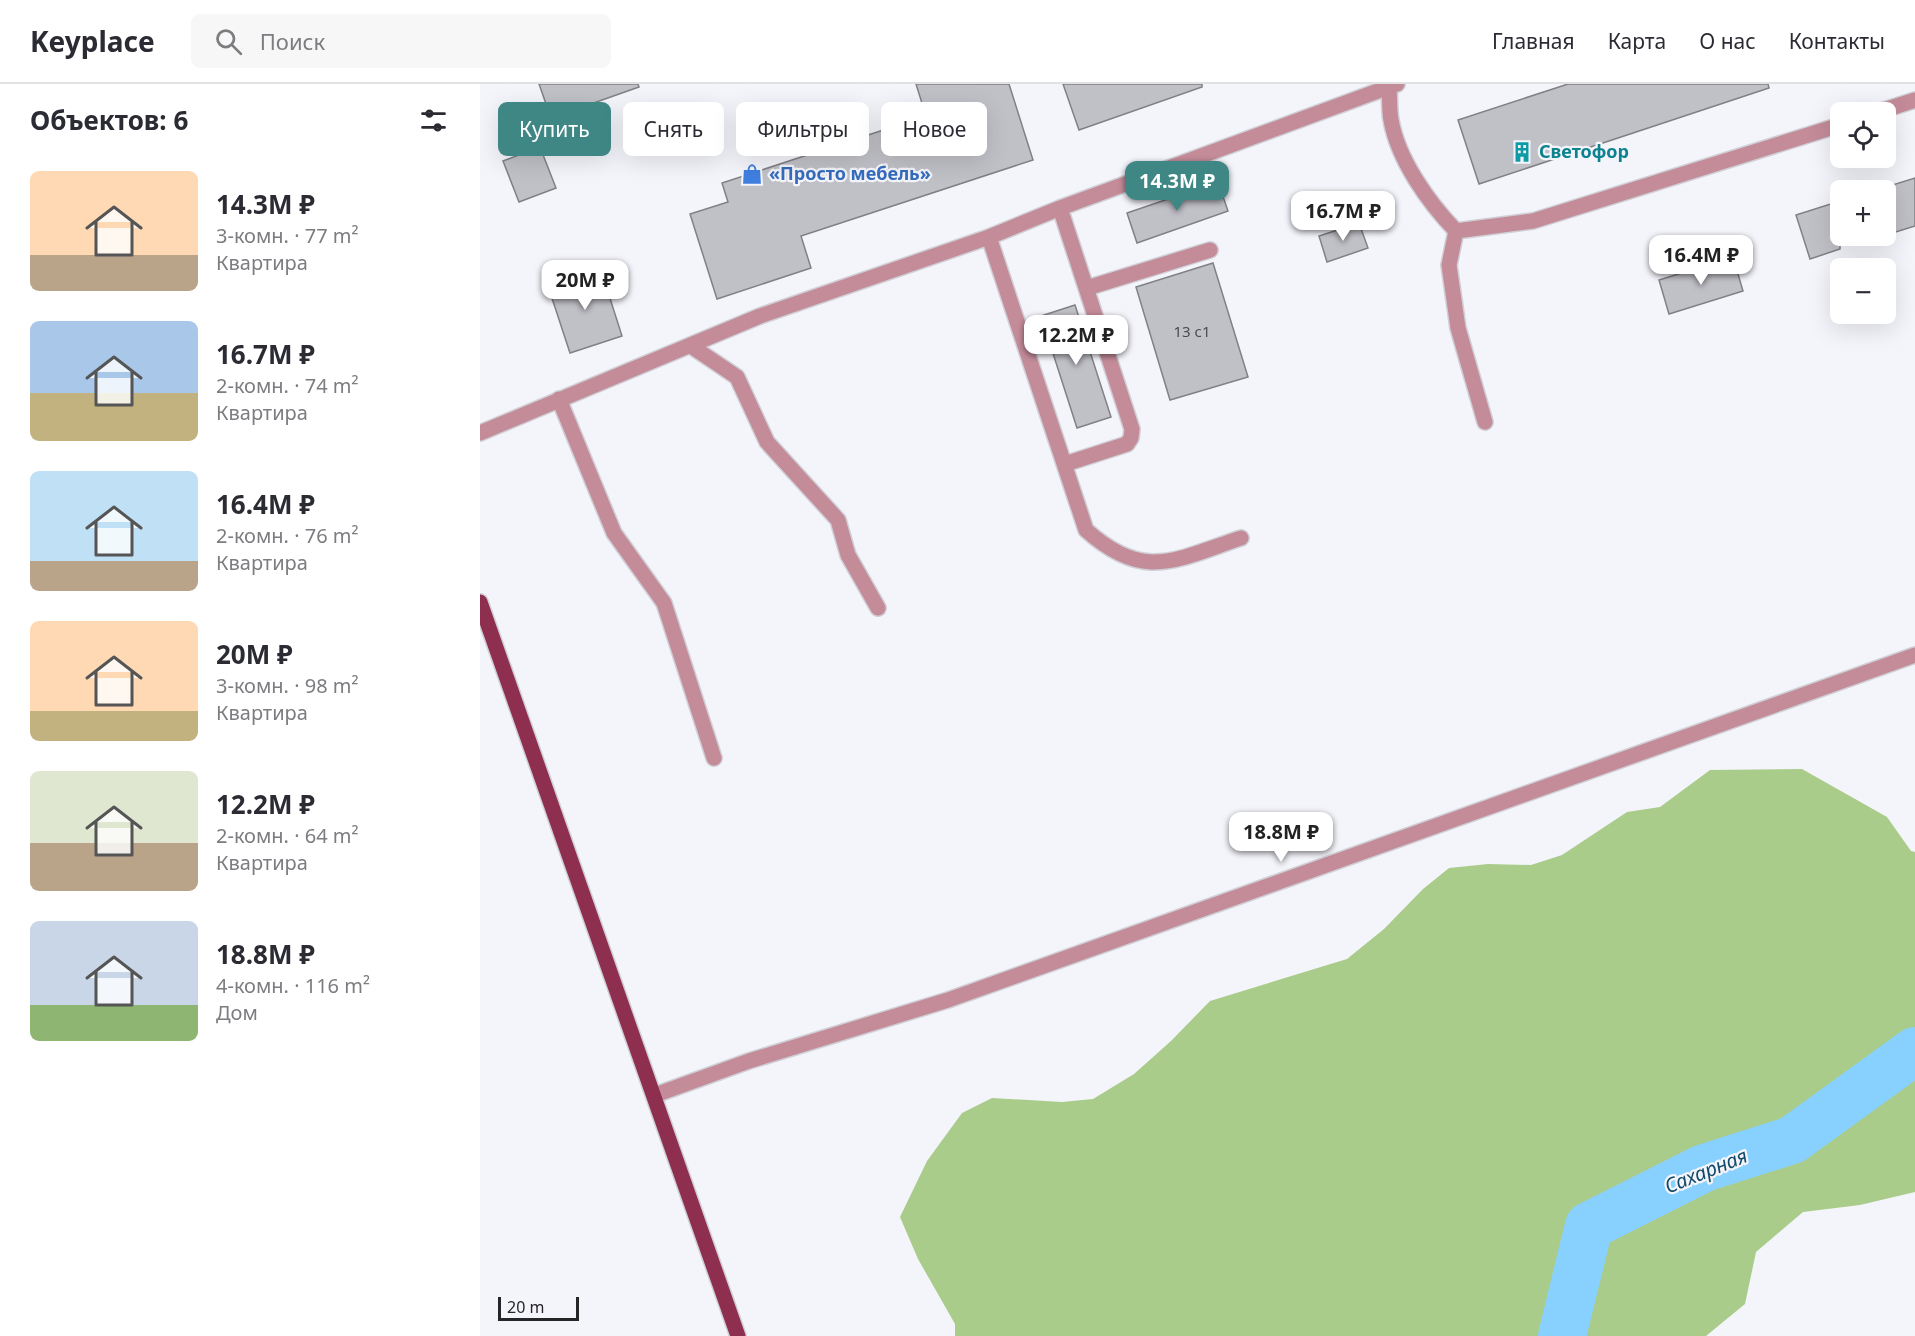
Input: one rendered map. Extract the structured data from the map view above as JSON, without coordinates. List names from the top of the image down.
{
  "water": ["Сахарная"],
  "places": {
    "building": ["Светофор"],
    "shop": ["«Просто мебель»"]
  },
  "house_numbers": ["13 с1"],
  "scale_bar": "20 m",
  "page": {
    "header": "Keyplace",
    "search": "Поиск",
    "nav": [
      "Главная",
      "Карта",
      "О нас",
      "Контакты"
    ],
    "heading": "Объектов: 6",
    "map_buttons": ["+", "−"],
    "chip": [
      "Купить",
      "Снять",
      "Фильтры",
      "Новое"
    ],
    "list": [
      {
        "name": "14.3M ₽",
        "note": "3-комн. · 77 m² · Квартира"
      },
      {
        "name": "16.7M ₽",
        "note": "2-комн. · 74 m² · Квартира"
      },
      {
        "name": "16.4M ₽",
        "note": "2-комн. · 76 m² · Квартира"
      },
      {
        "name": "20M ₽",
        "note": "3-комн. · 98 m² · Квартира"
      },
      {
        "name": "12.2M ₽",
        "note": "2-комн. · 64 m² · Квартира"
      },
      {
        "name": "18.8M ₽",
        "note": "4-комн. · 116 m² · Дом"
      }
    ],
    "price": [
      "14.3M ₽",
      "16.7M ₽",
      "16.4M ₽",
      "20M ₽",
      "12.2M ₽",
      "18.8M ₽"
    ],
    "scale": "20 m"
  }
}
